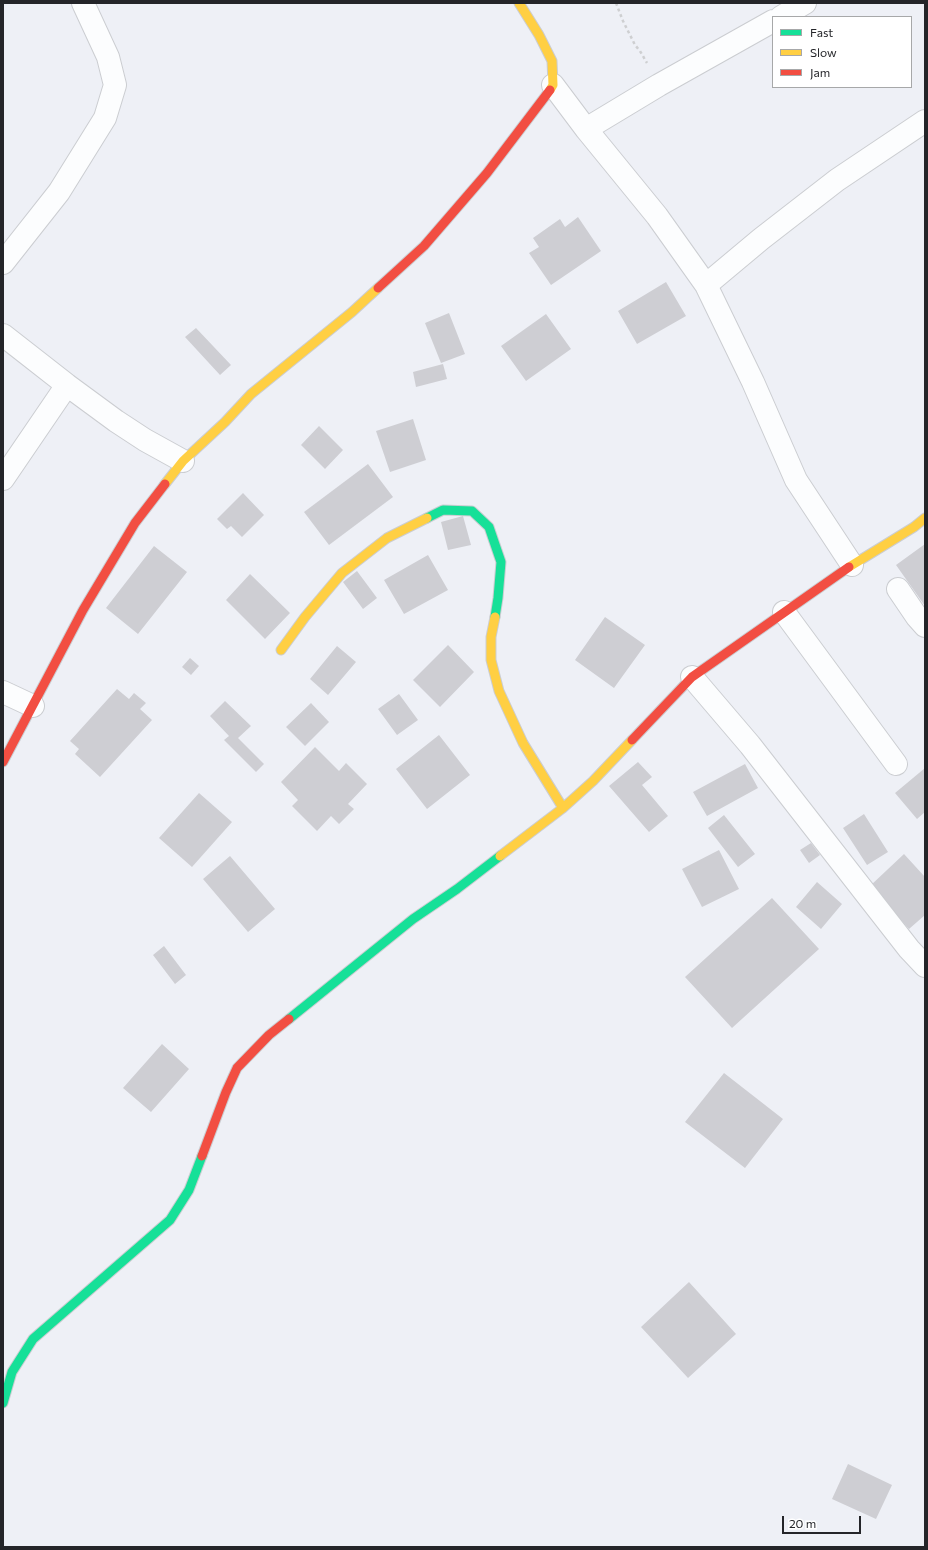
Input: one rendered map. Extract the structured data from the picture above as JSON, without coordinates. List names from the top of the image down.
{
  "legend": ["Fast", "Slow", "Jam"],
  "scale_bar": "20 m"
}
